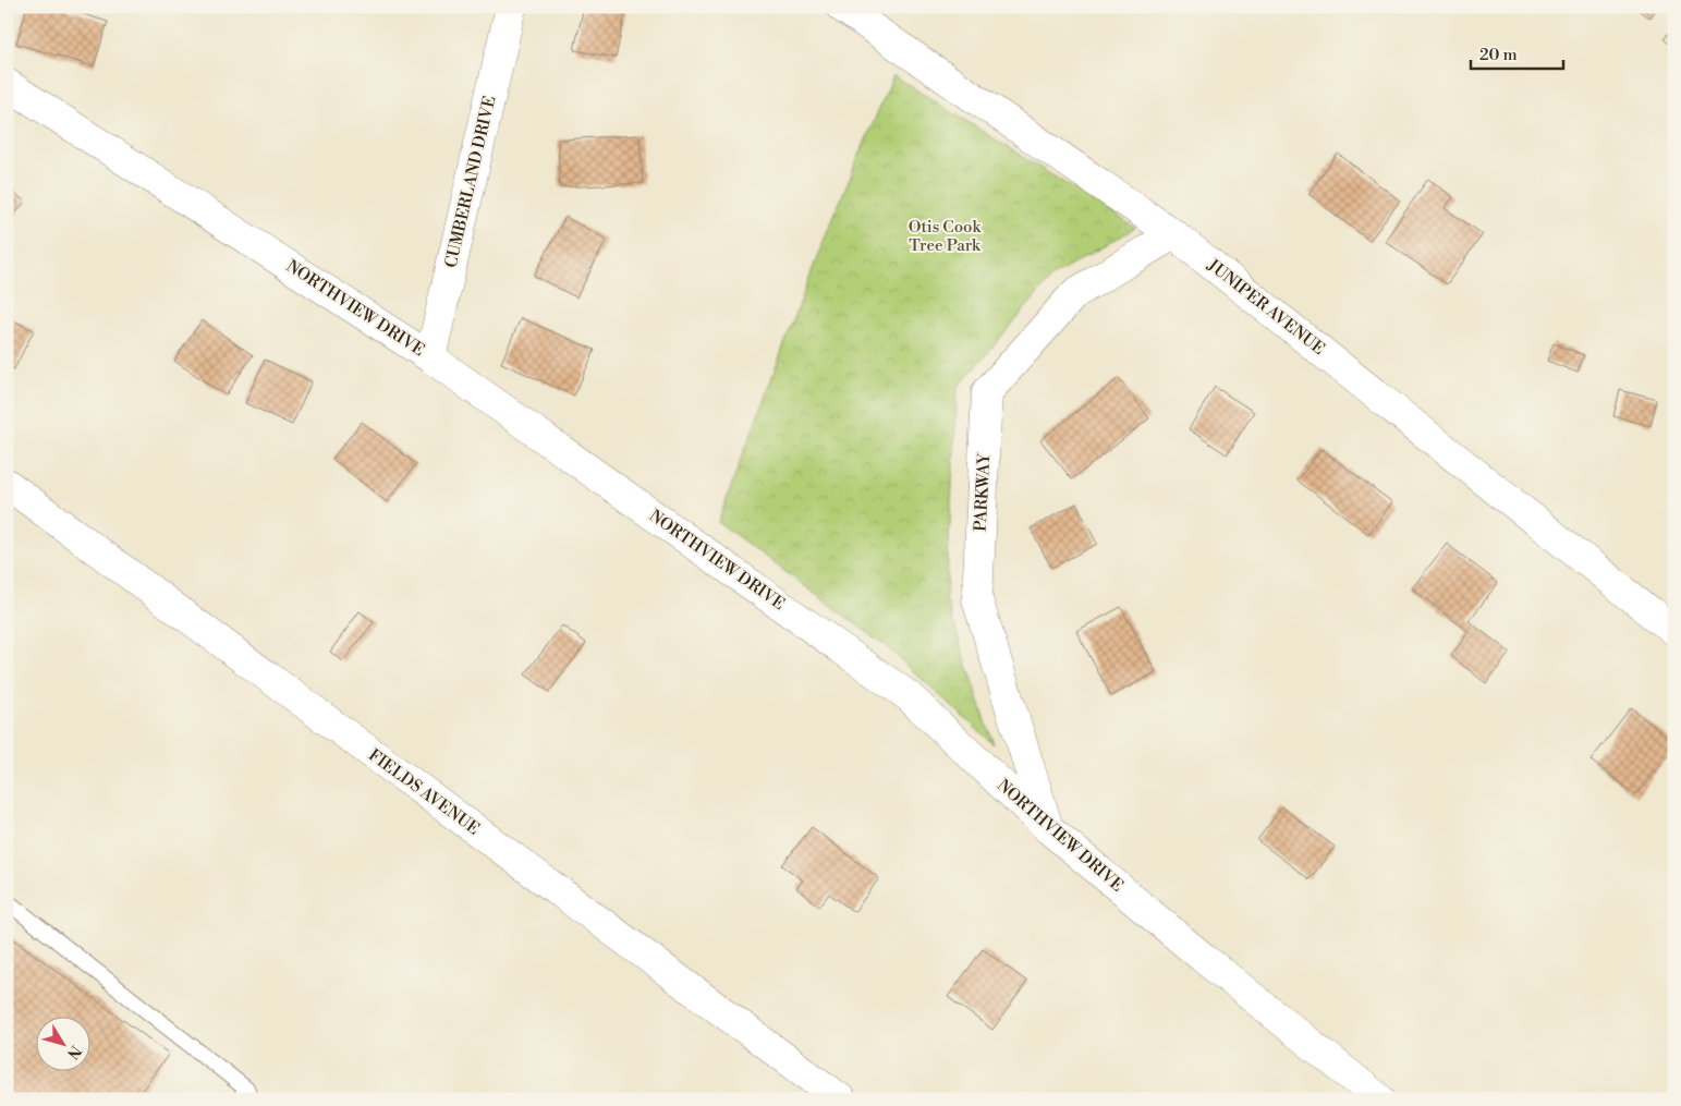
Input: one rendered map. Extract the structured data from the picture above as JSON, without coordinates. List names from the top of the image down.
{
  "streets": {
    "street": [
      "CUMBERLAND DRIVE",
      "JUNIPER AVENUE",
      "NORTHVIEW DRIVE",
      "PARKWAY",
      "FIELDS AVENUE"
    ]
  },
  "crossings": [
    ["CUMBERLAND DRIVE", "NORTHVIEW DRIVE"],
    ["JUNIPER AVENUE", "PARKWAY"],
    ["NORTHVIEW DRIVE", "PARKWAY"]
  ],
  "parks": ["Otis Cook Tree Park"],
  "scale_bar": "20 m",
  "north": "bottom right"
}
